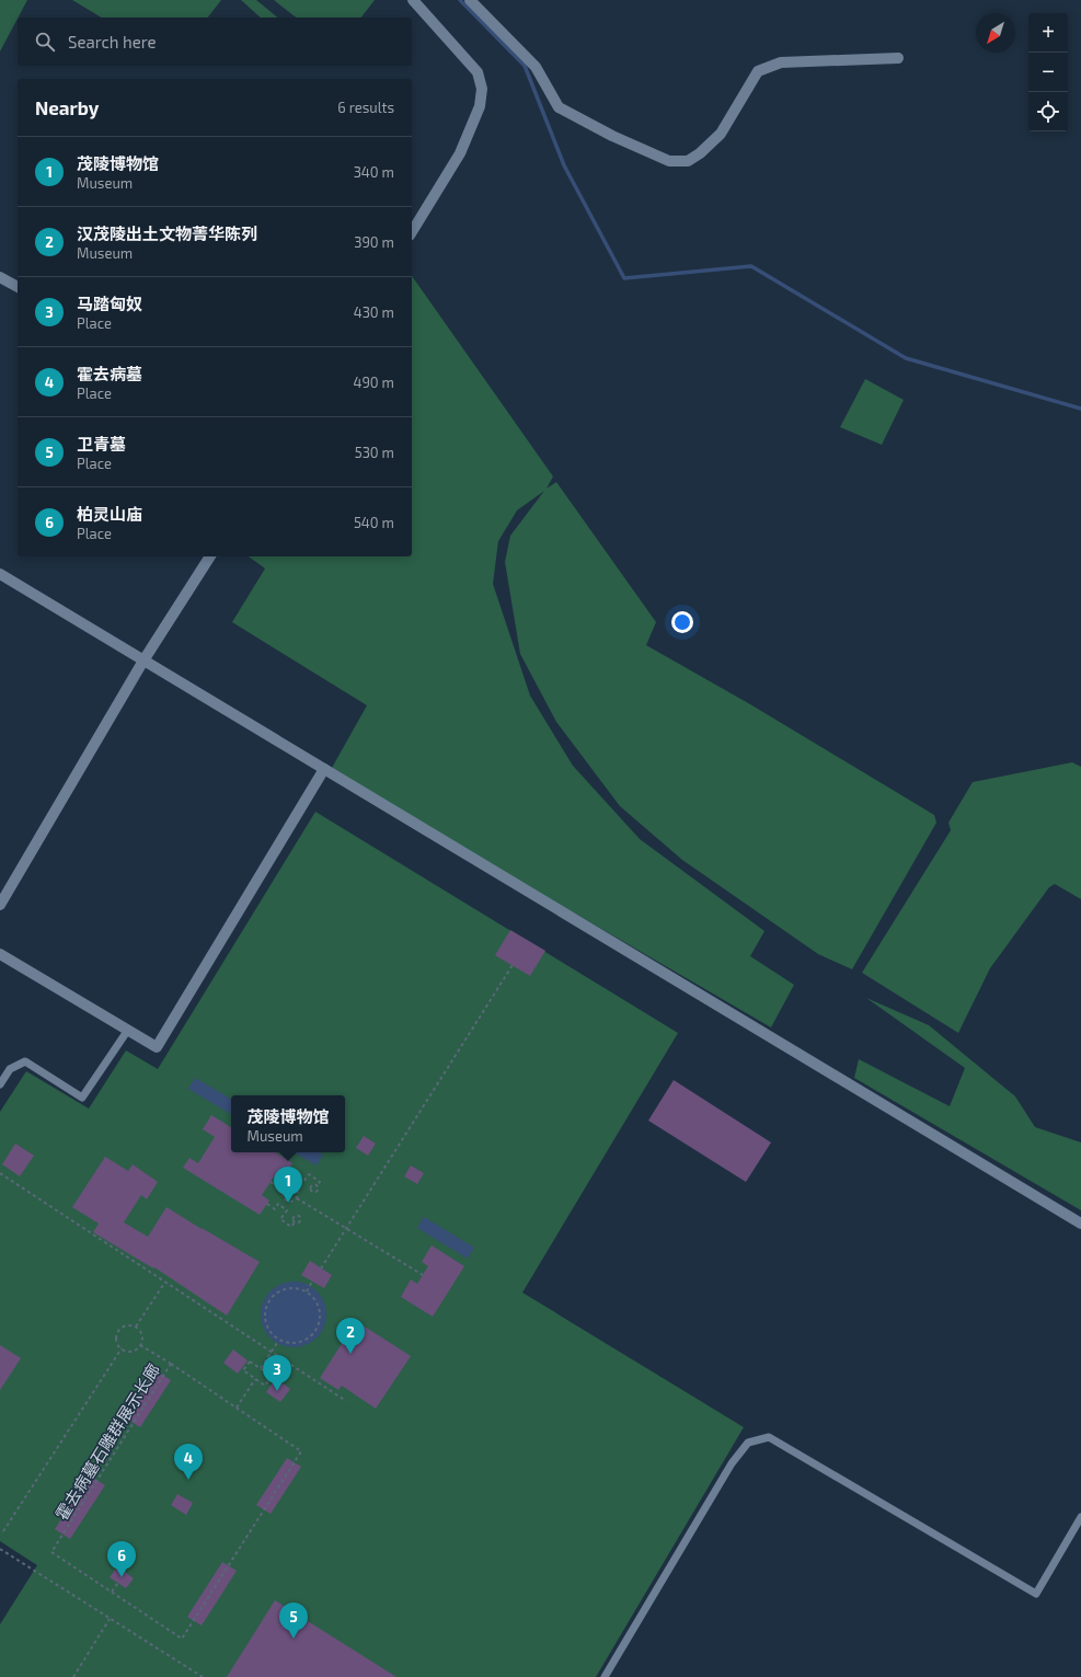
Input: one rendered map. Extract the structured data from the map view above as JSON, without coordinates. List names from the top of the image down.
{
  "streets": {
    "path": ["霍去病墓石雕群展示长廊"]
  },
  "north": "bottom left",
  "page": {
    "map_buttons": ["+", "−"],
    "search": "Search here",
    "heading": ["Nearby", "6 results"],
    "list": [
      {
        "mark": "1",
        "name": "茂陵博物馆",
        "note": "Museum",
        "value": "340 m"
      },
      {
        "mark": "2",
        "name": "汉茂陵出土文物菁华陈列",
        "note": "Museum",
        "value": "390 m"
      },
      {
        "mark": "3",
        "name": "马踏匈奴",
        "note": "Place",
        "value": "430 m"
      },
      {
        "mark": "4",
        "name": "霍去病墓",
        "note": "Place",
        "value": "490 m"
      },
      {
        "mark": "5",
        "name": "卫青墓",
        "note": "Place",
        "value": "530 m"
      },
      {
        "mark": "6",
        "name": "柏灵山庙",
        "note": "Place",
        "value": "540 m"
      }
    ],
    "popup": ["茂陵博物馆", "Museum"],
    "pins": [
      "1",
      "2",
      "3",
      "4",
      "6",
      "5"
    ]
  }
}
